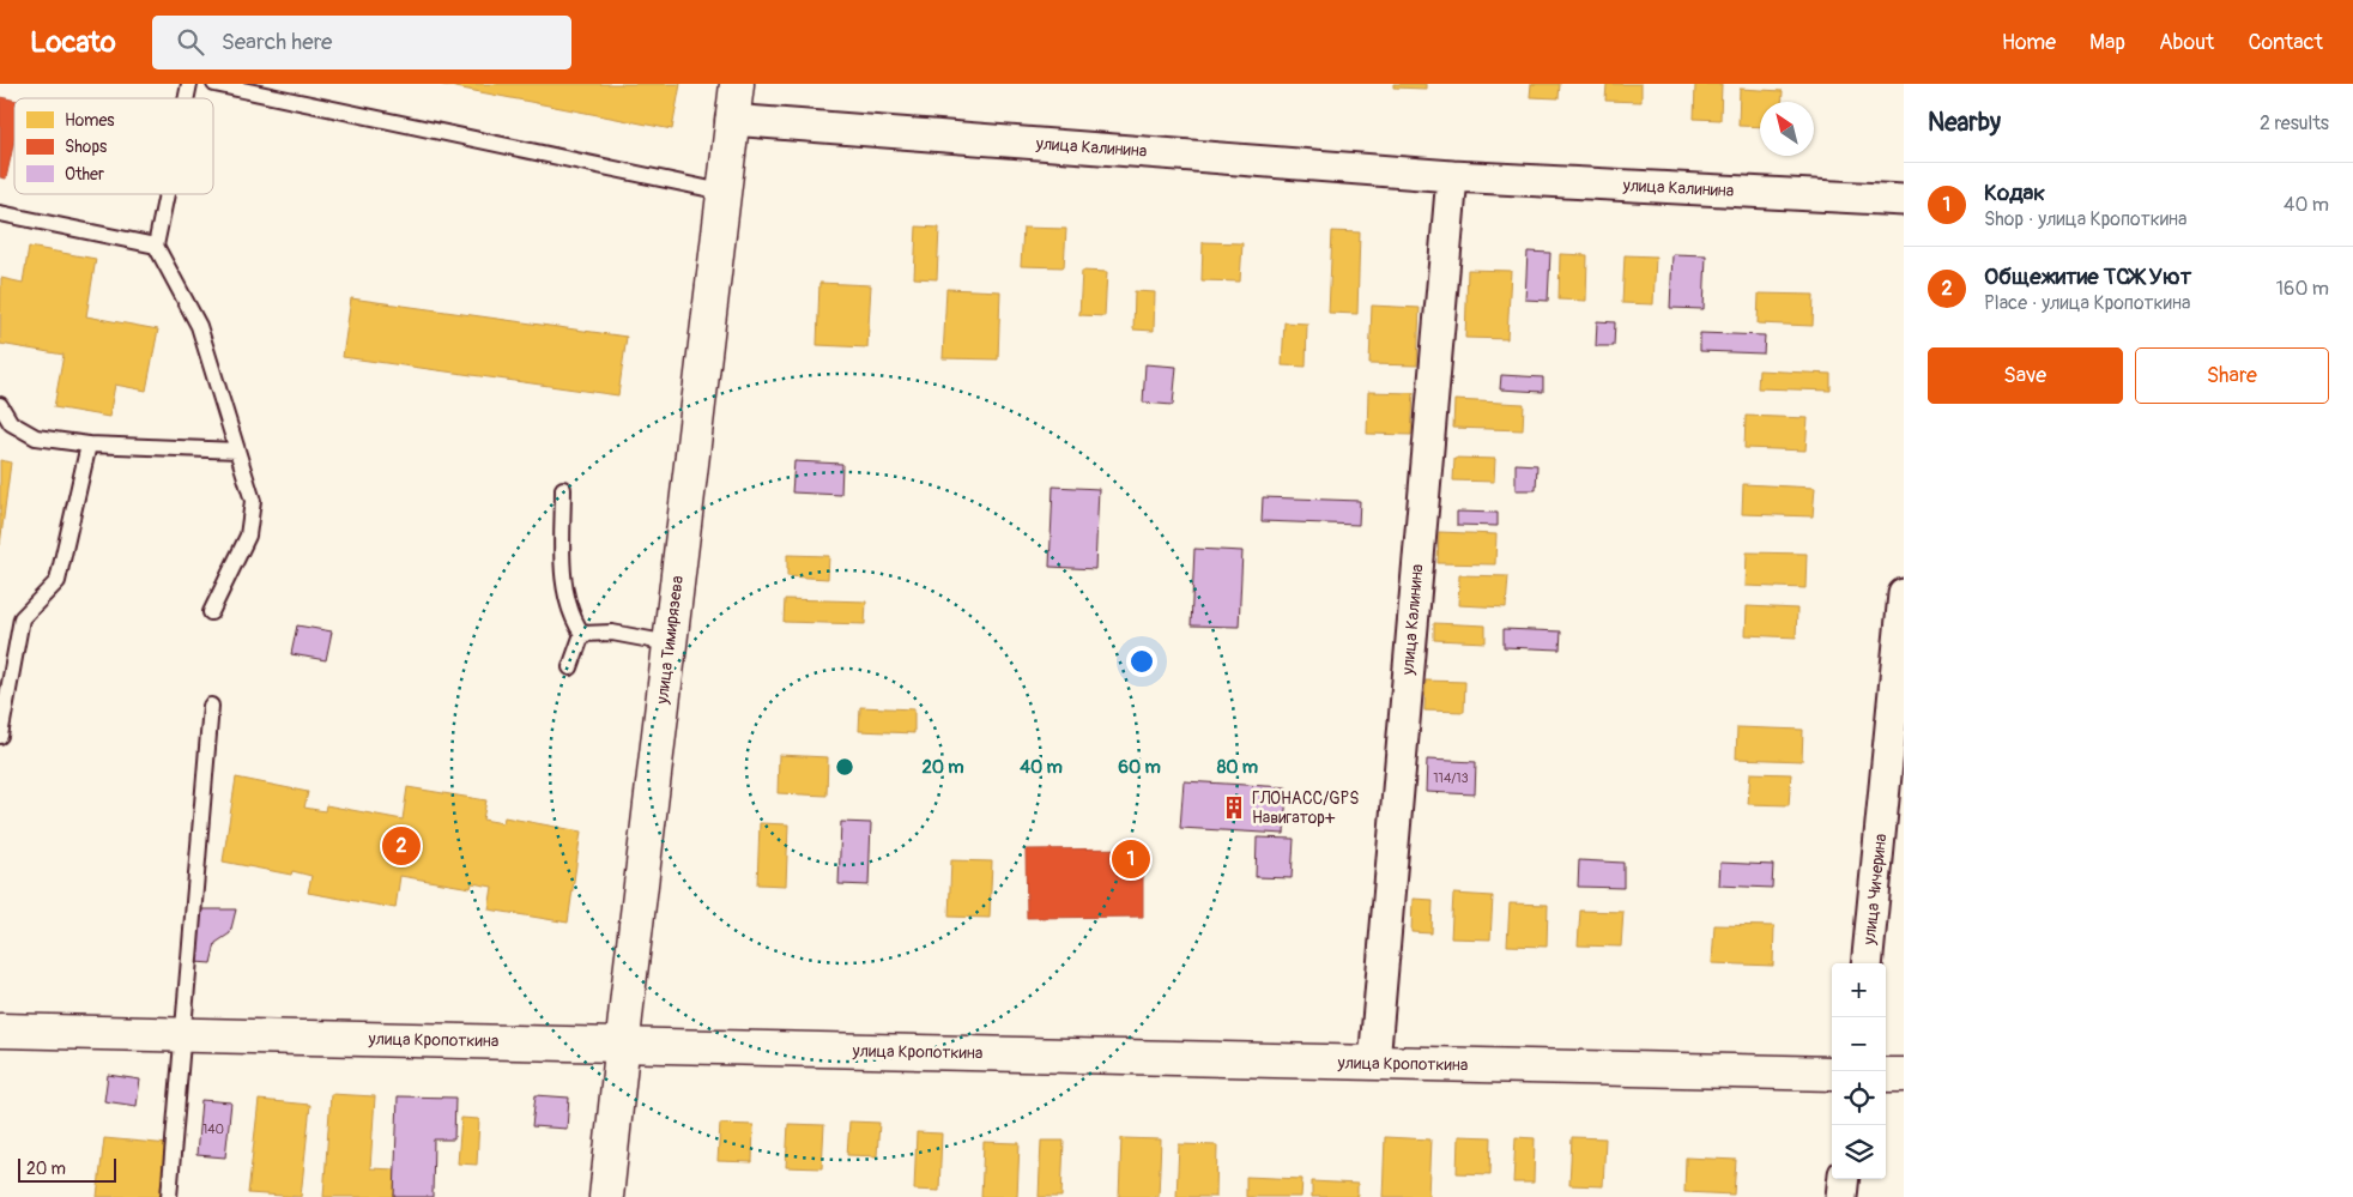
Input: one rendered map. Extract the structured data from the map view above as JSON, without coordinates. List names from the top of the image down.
{
  "streets": {
    "main road": ["улица Тимирязева", "улица Кропоткина"],
    "street": ["улица Калинина", "улица Чичерина"]
  },
  "crossings": [
    ["улица Калинина", "улица Тимирязева"],
    ["улица Калинина", "улица Кропоткина"],
    ["улица Тимирязева", "улица Кропоткина"]
  ],
  "places": {
    "building": ["ГЛОНАСС/GPS Навигатор+"]
  },
  "house_numbers": ["114/13", "140"],
  "legend": ["Homes", "Shops", "Other"],
  "scale_bar": "20 m",
  "north": "top left",
  "page": {
    "header": "Locato",
    "search": "Search here",
    "nav": [
      "Home",
      "Map",
      "About",
      "Contact"
    ],
    "heading": ["Nearby", "2 results"],
    "list": [
      {
        "mark": "1",
        "name": "Кодак",
        "note": "Shop · улица Кропоткина",
        "value": "40 m"
      },
      {
        "mark": "2",
        "name": "Общежитие ТСЖ Уют",
        "note": "Place · улица Кропоткина",
        "value": "160 m"
      }
    ],
    "buttons": ["Save", "Share"],
    "pins": ["2", "1"],
    "map_buttons": ["+", "−"],
    "scale": "20 m"
  },
  "rings": [
    "20 m",
    "40 m",
    "60 m",
    "80 m"
  ]
}
